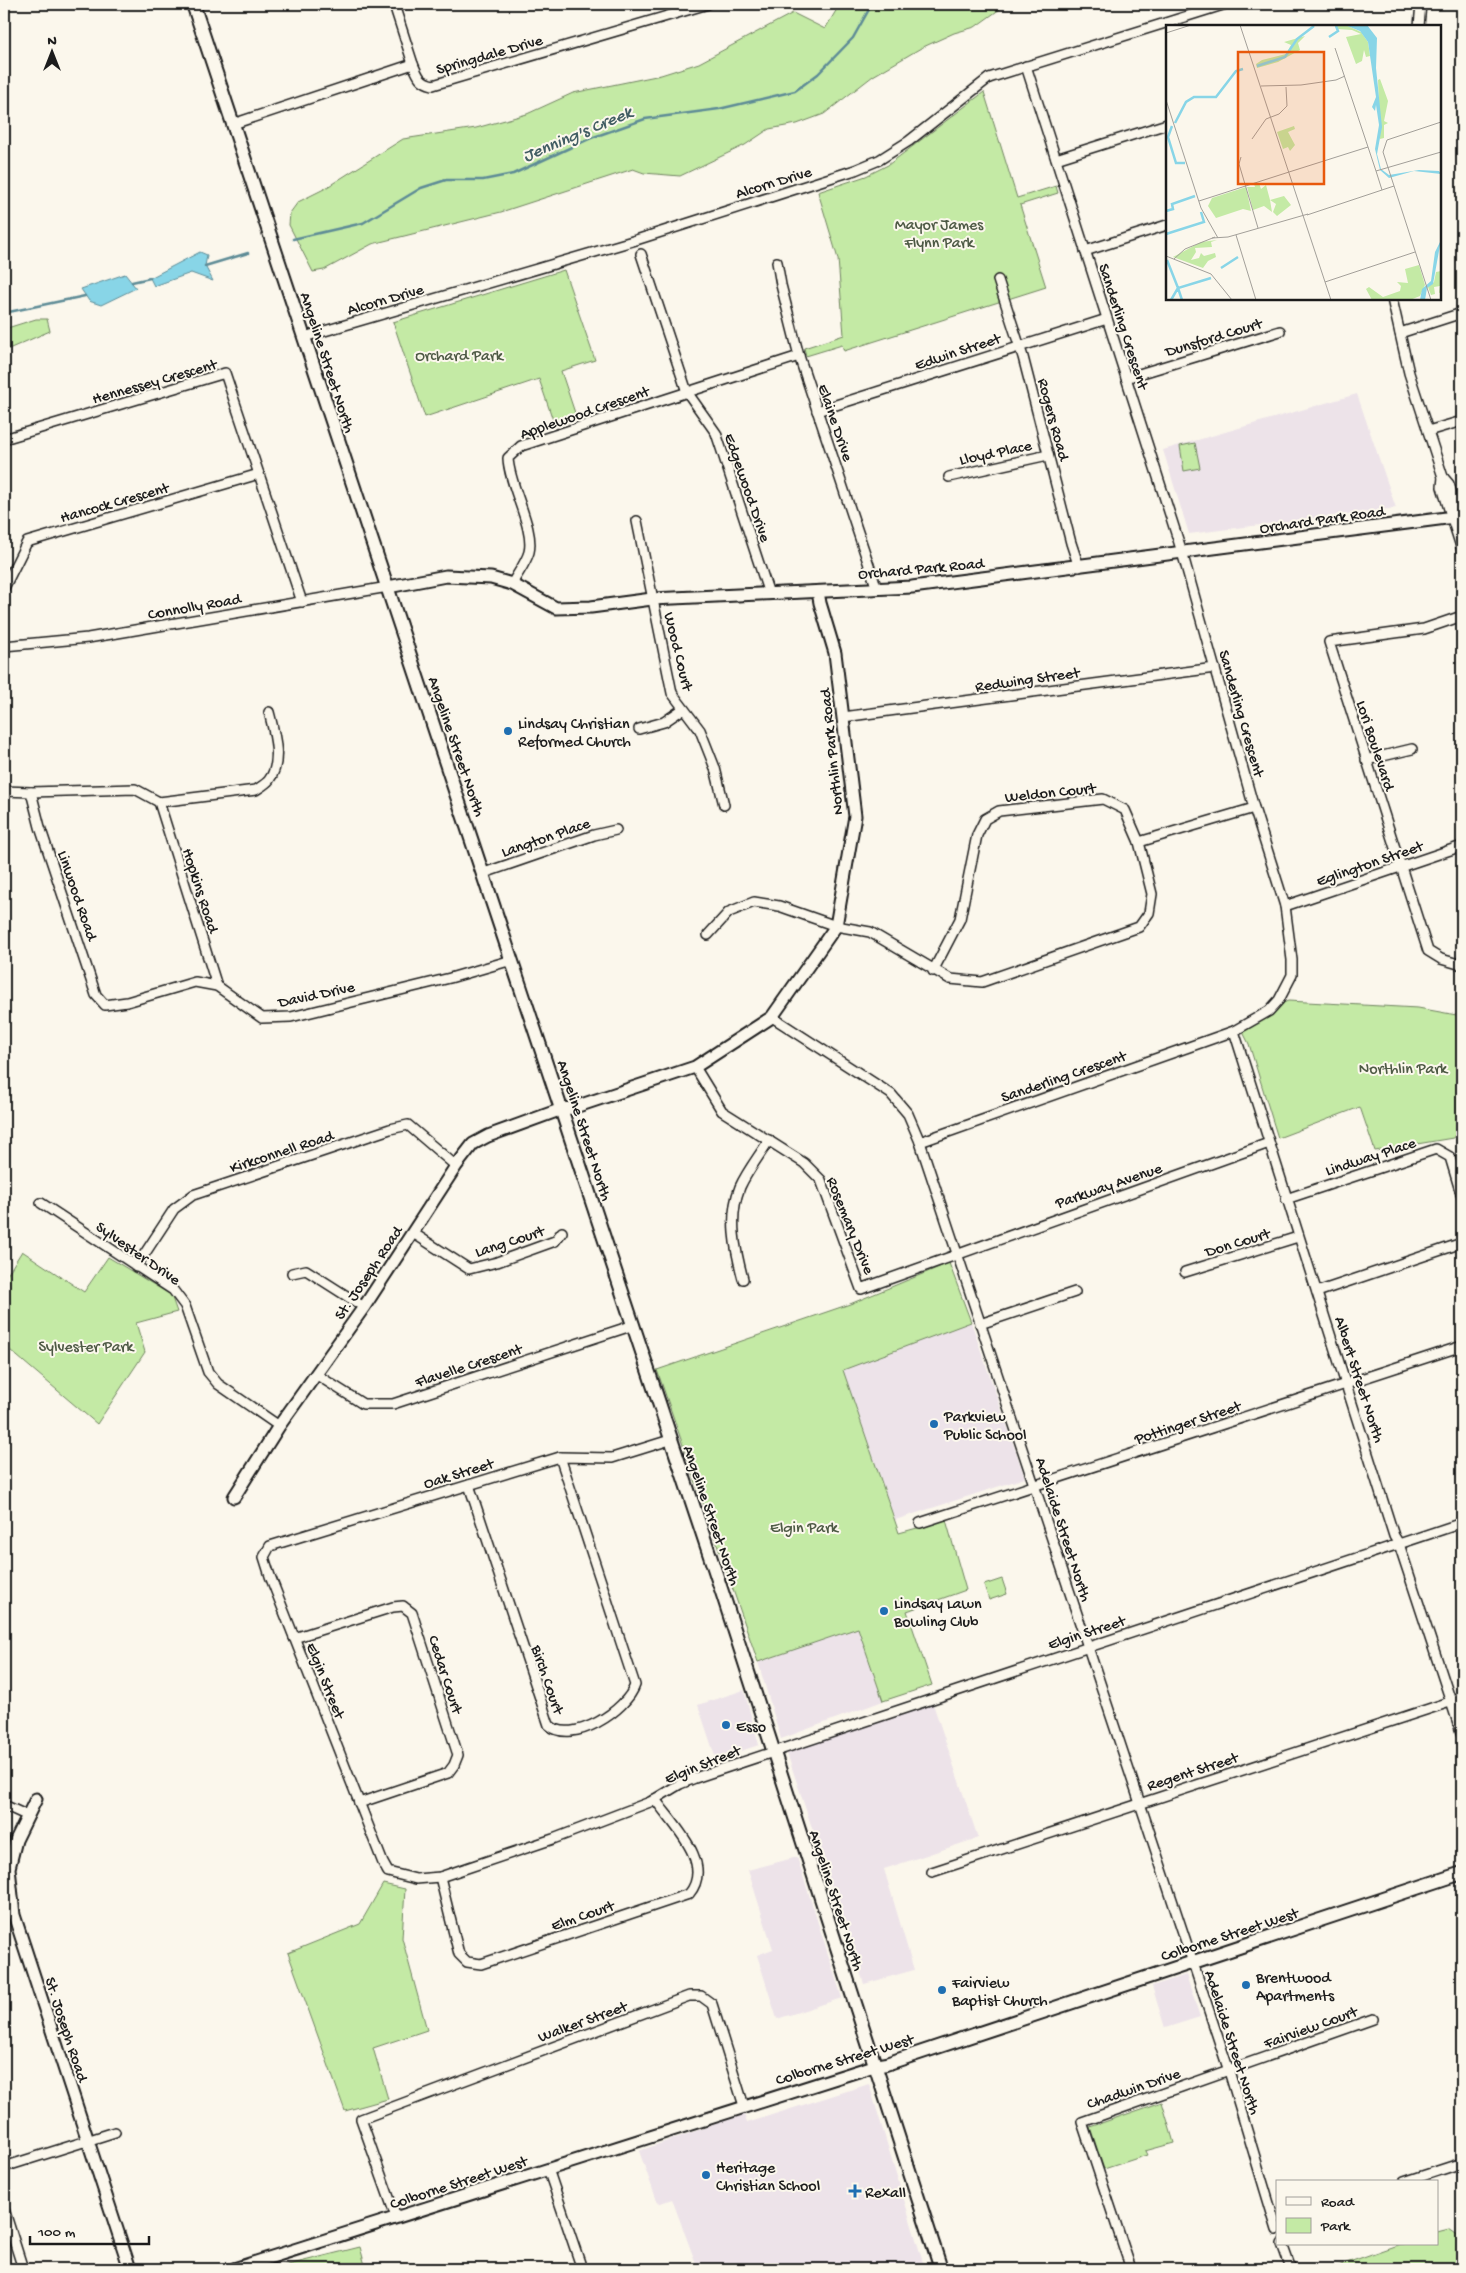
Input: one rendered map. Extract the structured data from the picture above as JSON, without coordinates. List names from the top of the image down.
{
  "streets": {
    "main road": ["Angeline Street North", "Colborne Street West"],
    "street": [
      "Springdale Drive",
      "Alcorn Drive",
      "Sanderling Crescent",
      "Dunsford Court",
      "Edwin Street",
      "Hennessey Crescent",
      "Applewood Crescent",
      "Rogers Road",
      "Elaine Drive",
      "Lloyd Place",
      "Edgewood Drive",
      "Hancock Crescent",
      "Orchard Park Road",
      "Connolly Road",
      "Wood Court",
      "Redwing Street",
      "Lori Boulevard",
      "Northlin Park Road",
      "Weldon Court",
      "Langton Place",
      "Eglington Street",
      "Hopkins Road",
      "Linwood Road",
      "David Drive",
      "Kirkconnell Road",
      "Lindway Place",
      "Parkway Avenue",
      "Rosemary Drive",
      "Lang Court",
      "Don Court",
      "Sylvester Drive",
      "St. Joseph Road",
      "Flavelle Crescent",
      "Albert Street North",
      "Pottinger Street",
      "Oak Street",
      "Adelaide Street North",
      "Elgin Street",
      "Cedar Court",
      "Birch Court",
      "Regent Street",
      "Elm Court",
      "Walker Street",
      "Fairview Court",
      "Chadwin Drive"
    ]
  },
  "crossings": [
    ["Springdale Drive", "Angeline Street North"],
    ["Alcorn Drive", "Sanderling Crescent"],
    ["Alcorn Drive", "Angeline Street North"],
    ["Sanderling Crescent", "Dunsford Court"],
    ["Sanderling Crescent", "Edwin Street"],
    ["Sanderling Crescent", "Orchard Park Road"],
    ["Sanderling Crescent", "Redwing Street"],
    ["Sanderling Crescent", "Eglington Street"],
    ["Sanderling Crescent", "Albert Street North"],
    ["Sanderling Crescent", "Adelaide Street North"],
    ["Edwin Street", "Rogers Road"],
    ["Edwin Street", "Elaine Drive"],
    ["Angeline Street North", "Orchard Park Road"],
    ["Angeline Street North", "Connolly Road"],
    ["Angeline Street North", "Northlin Park Road"],
    ["Angeline Street North", "Langton Place"],
    ["Angeline Street North", "David Drive"],
    ["Angeline Street North", "St. Joseph Road"],
    ["Angeline Street North", "Flavelle Crescent"],
    ["Angeline Street North", "Oak Street"],
    ["Angeline Street North", "Elgin Street"],
    ["Angeline Street North", "Colborne Street West"],
    ["Hennessey Crescent", "Hancock Crescent"],
    ["Hennessey Crescent", "Connolly Road"],
    ["Applewood Crescent", "Elaine Drive"],
    ["Applewood Crescent", "Edgewood Drive"],
    ["Applewood Crescent", "Orchard Park Road"],
    ["Rogers Road", "Lloyd Place"],
    ["Rogers Road", "Orchard Park Road"],
    ["Elaine Drive", "Orchard Park Road"],
    ["Edgewood Drive", "Orchard Park Road"],
    ["Orchard Park Road", "Connolly Road"],
    ["Orchard Park Road", "Wood Court"],
    ["Orchard Park Road", "Northlin Park Road"],
    ["Redwing Street", "Northlin Park Road"],
    ["Lori Boulevard", "Eglington Street"],
    ["Northlin Park Road", "Weldon Court"],
    ["Northlin Park Road", "Rosemary Drive"],
    ["Northlin Park Road", "St. Joseph Road"],
    ["Northlin Park Road", "Adelaide Street North"],
    ["Hopkins Road", "David Drive"],
    ["Linwood Road", "David Drive"],
    ["Kirkconnell Road", "Sylvester Drive"],
    ["Kirkconnell Road", "St. Joseph Road"],
    ["Lindway Place", "Albert Street North"],
    ["Parkway Avenue", "Rosemary Drive"],
    ["Parkway Avenue", "Albert Street North"],
    ["Parkway Avenue", "Adelaide Street North"],
    ["Rosemary Drive", "Adelaide Street North"],
    ["Lang Court", "St. Joseph Road"],
    ["Don Court", "Albert Street North"],
    ["Sylvester Drive", "St. Joseph Road"],
    ["St. Joseph Road", "Flavelle Crescent"],
    ["Albert Street North", "Pottinger Street"],
    ["Albert Street North", "Elgin Street"],
    ["Albert Street North", "Regent Street"],
    ["Pottinger Street", "Adelaide Street North"],
    ["Oak Street", "Elgin Street"],
    ["Oak Street", "Birch Court"],
    ["Adelaide Street North", "Elgin Street"],
    ["Adelaide Street North", "Regent Street"],
    ["Adelaide Street North", "Colborne Street West"],
    ["Adelaide Street North", "Fairview Court"],
    ["Adelaide Street North", "Chadwin Drive"],
    ["Elgin Street", "Cedar Court"],
    ["Elgin Street", "Elm Court"],
    ["Colborne Street West", "Walker Street"],
    ["Fairview Court", "Chadwin Drive"]
  ],
  "water": ["Jenning's Creek"],
  "parks": [
    "Mayor James Flynn Park",
    "Orchard Park",
    "Northlin Park",
    "Sylvester Park",
    "Elgin Park"
  ],
  "places": {
    "other": [
      "Lindsay Christian Reformed Church",
      "Parkview Public School",
      "Lindsay Lawn Bowling Club",
      "Esso",
      "Brentwood Apartments",
      "Fairview Baptist Church",
      "Heritage Christian School"
    ],
    "health": ["Rexall"]
  },
  "legend": ["Road", "Park"],
  "scale_bar": "100 m",
  "north": "top"
}
